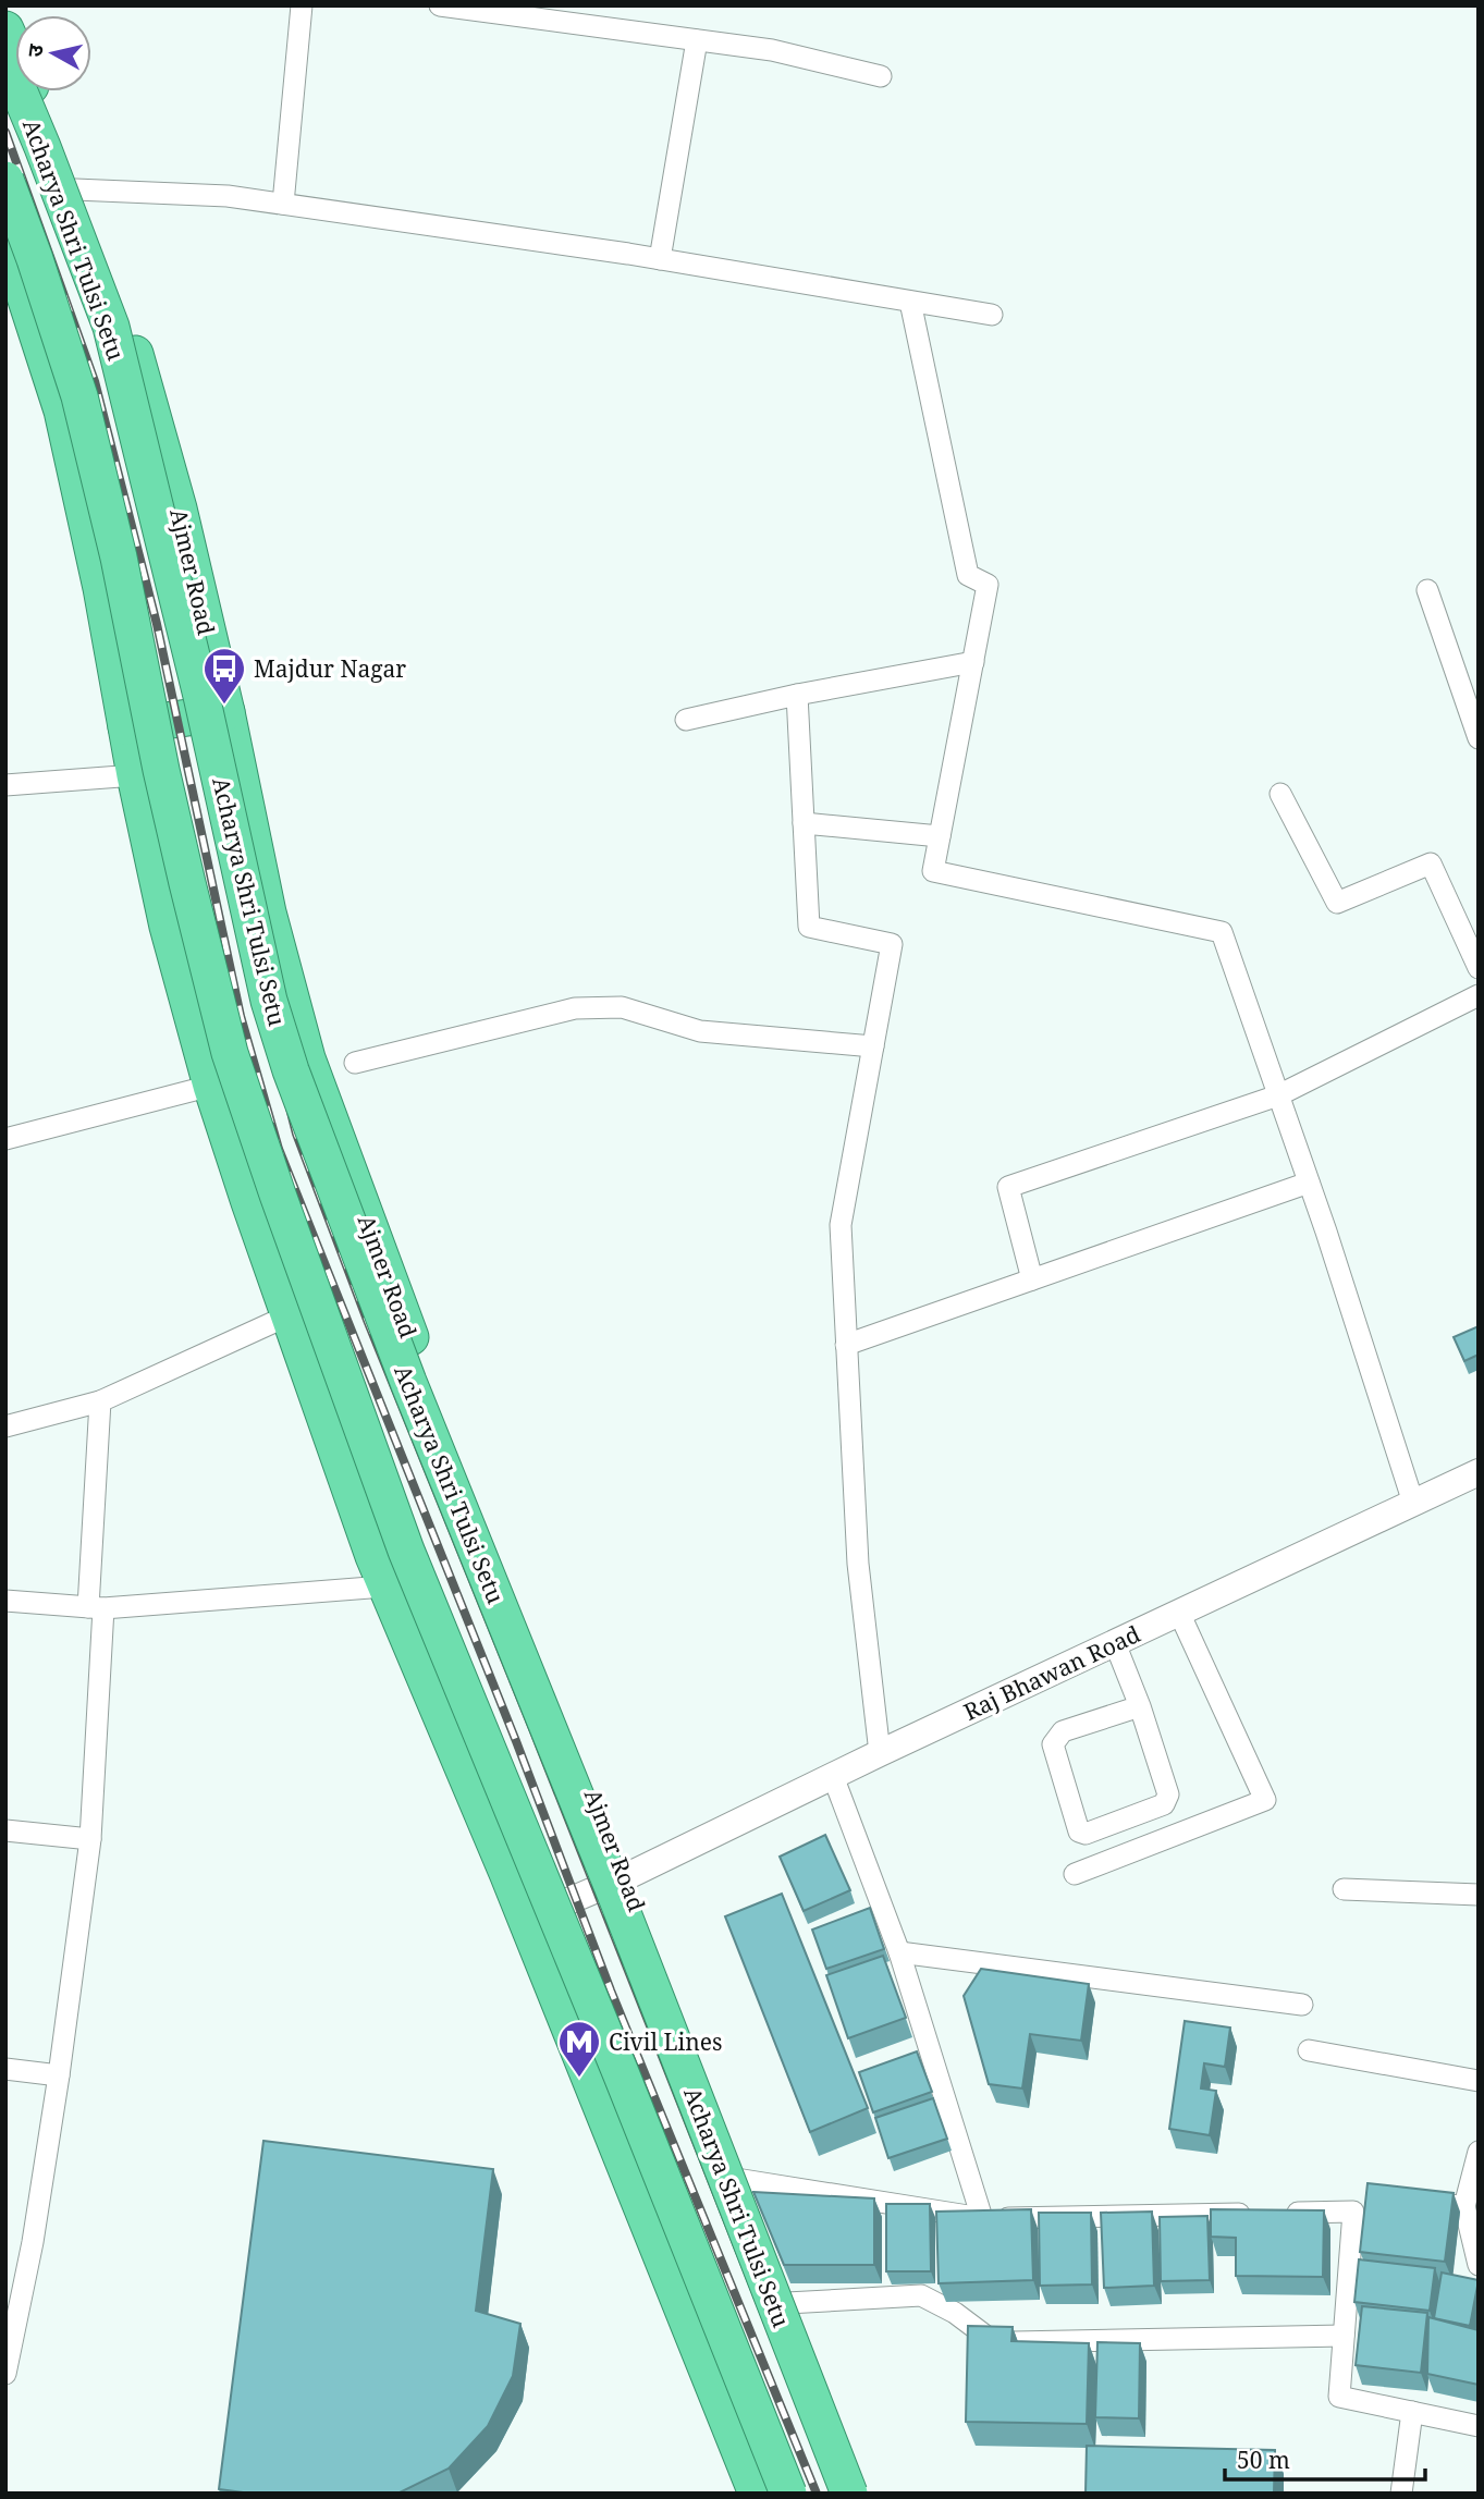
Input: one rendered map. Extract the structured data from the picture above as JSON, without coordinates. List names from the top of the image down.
{
  "streets": {
    "highway": ["Acharya Shri Tulsi Setu", "Ajmer Road"],
    "street": ["Raj Bhawan Road"]
  },
  "crossings": [
    ["Ajmer Road", "Raj Bhawan Road"]
  ],
  "places": {
    "bus stop": ["Majdur Nagar"],
    "metro station": ["Civil Lines"]
  },
  "scale_bar": "50 m",
  "north": "left"
}
